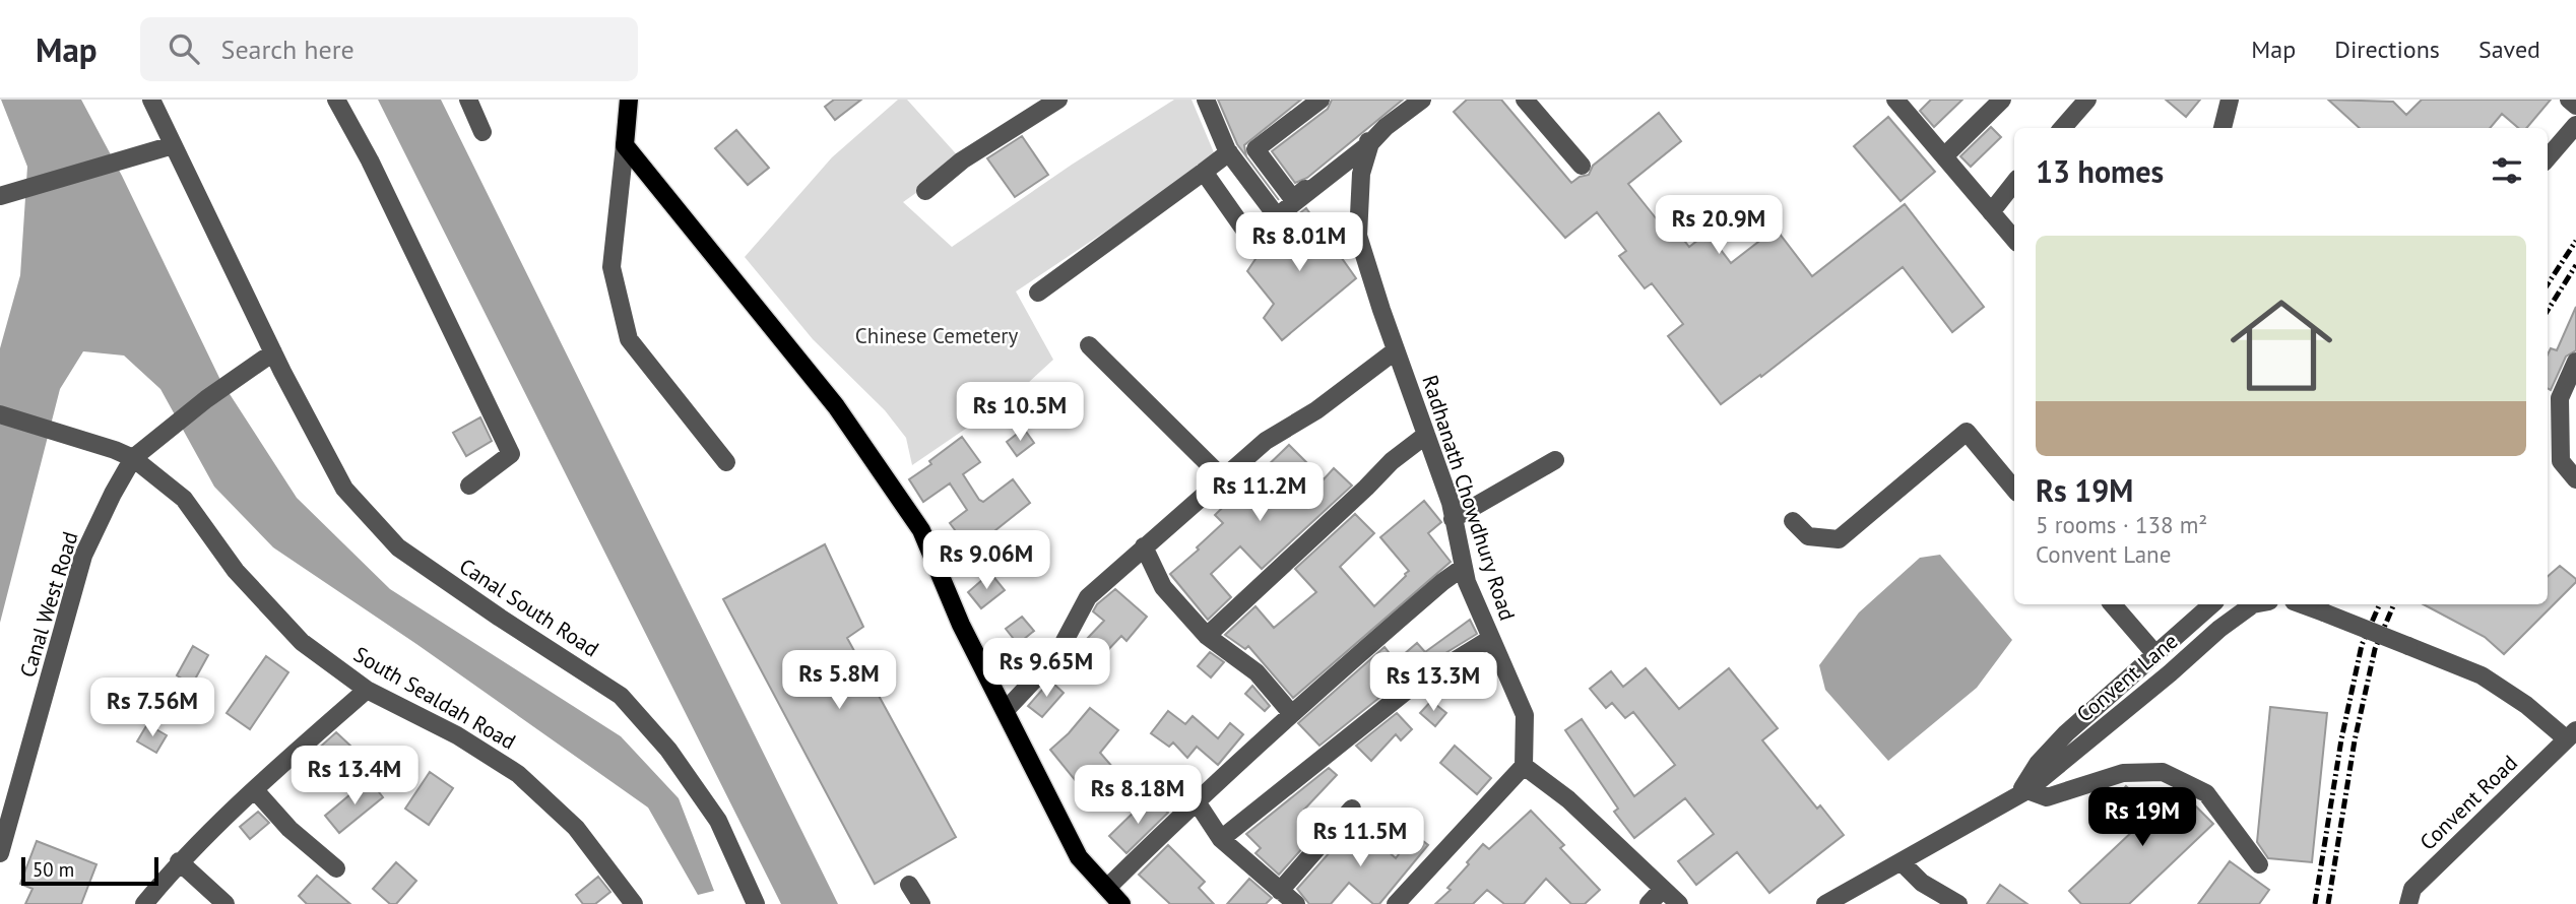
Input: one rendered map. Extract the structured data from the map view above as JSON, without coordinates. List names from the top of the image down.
{
  "streets": {
    "street": [
      "Radhanath Chowdhury Road",
      "Canal West Road",
      "Canal South Road",
      "Convent Lane",
      "South Sealdah Road",
      "Convent Road"
    ]
  },
  "crossings": [
    ["Canal West Road", "South Sealdah Road"]
  ],
  "parks": ["Chinese Cemetery"],
  "scale_bar": "50 m",
  "page": {
    "header": "Map",
    "search": "Search here",
    "nav": ["Map", "Directions", "Saved"],
    "heading": "13 homes",
    "price": [
      "Rs 20.9M",
      "Rs 8.01M",
      "Rs 10.5M",
      "Rs 11.2M",
      "Rs 9.06M",
      "Rs 9.65M",
      "Rs 5.8M",
      "Rs 13.3M",
      "Rs 7.56M",
      "Rs 13.4M",
      "Rs 8.18M",
      "Rs 19M",
      "Rs 11.5M"
    ],
    "list": [
      {
        "name": "Rs 19M",
        "note": "5 rooms · 138 m² · Convent Lane"
      }
    ],
    "scale": "50 m"
  }
}
